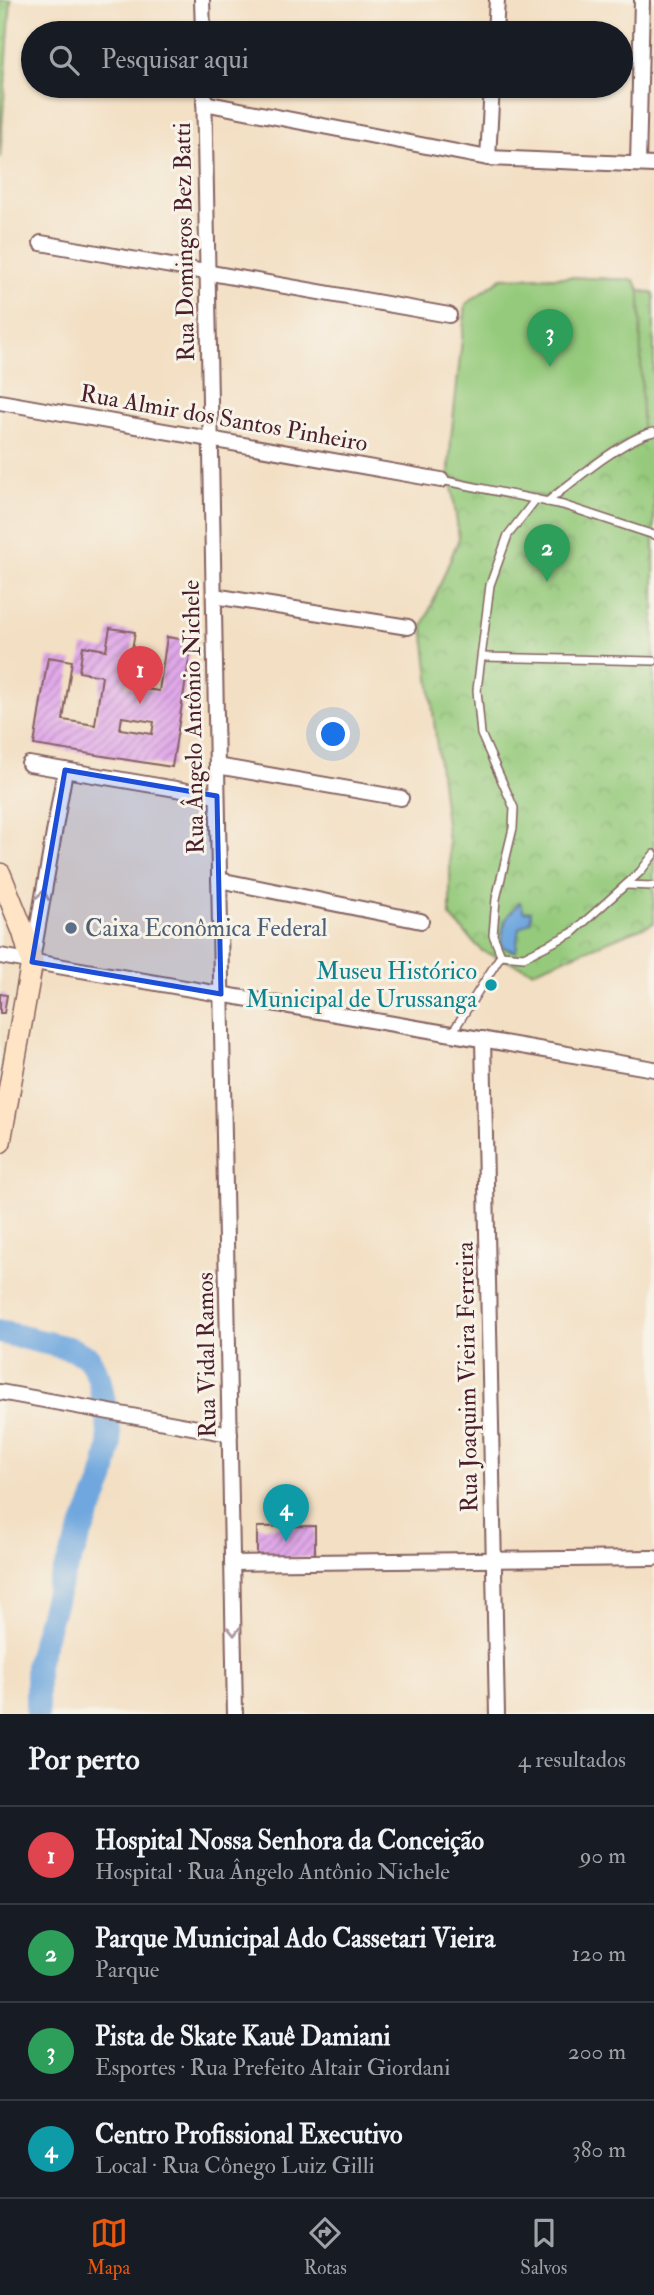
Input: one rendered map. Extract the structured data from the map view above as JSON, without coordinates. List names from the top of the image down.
{
  "streets": {
    "street": [
      "Rua Domingos Bez Batti",
      "Rua Almir dos Santos Pinheiro",
      "Rua Ângelo Antônio Nichele",
      "Rua Vidal Ramos",
      "Rua Joaquim Vieira Ferreira"
    ]
  },
  "crossings": [
    ["Rua Domingos Bez Batti", "Rua Almir dos Santos Pinheiro"],
    ["Rua Domingos Bez Batti", "Rua Ângelo Antônio Nichele"],
    ["Rua Almir dos Santos Pinheiro", "Rua Ângelo Antônio Nichele"],
    ["Rua Ângelo Antônio Nichele", "Rua Vidal Ramos"]
  ],
  "places": ["Caixa Econômica Federal", "Museu Histórico Municipal de Urussanga"],
  "page": {
    "search": "Pesquisar aqui",
    "pins": [
      "3",
      "2",
      "1",
      "4"
    ],
    "heading": ["Por perto", "4 resultados"],
    "list": [
      {
        "mark": "1",
        "name": "Hospital Nossa Senhora da Conceição",
        "note": "Hospital · Rua Ângelo Antônio Nichele",
        "value": "90 m"
      },
      {
        "mark": "2",
        "name": "Parque Municipal Ado Cassetari Vieira",
        "note": "Parque",
        "value": "120 m"
      },
      {
        "mark": "3",
        "name": "Pista de Skate Kauê Damiani",
        "note": "Esportes · Rua Prefeito Altair Giordani",
        "value": "200 m"
      },
      {
        "mark": "4",
        "name": "Centro Profissional Executivo",
        "note": "Local · Rua Cônego Luiz Gilli",
        "value": "380 m"
      }
    ],
    "nav": ["Mapa", "Rotas", "Salvos"]
  }
}
